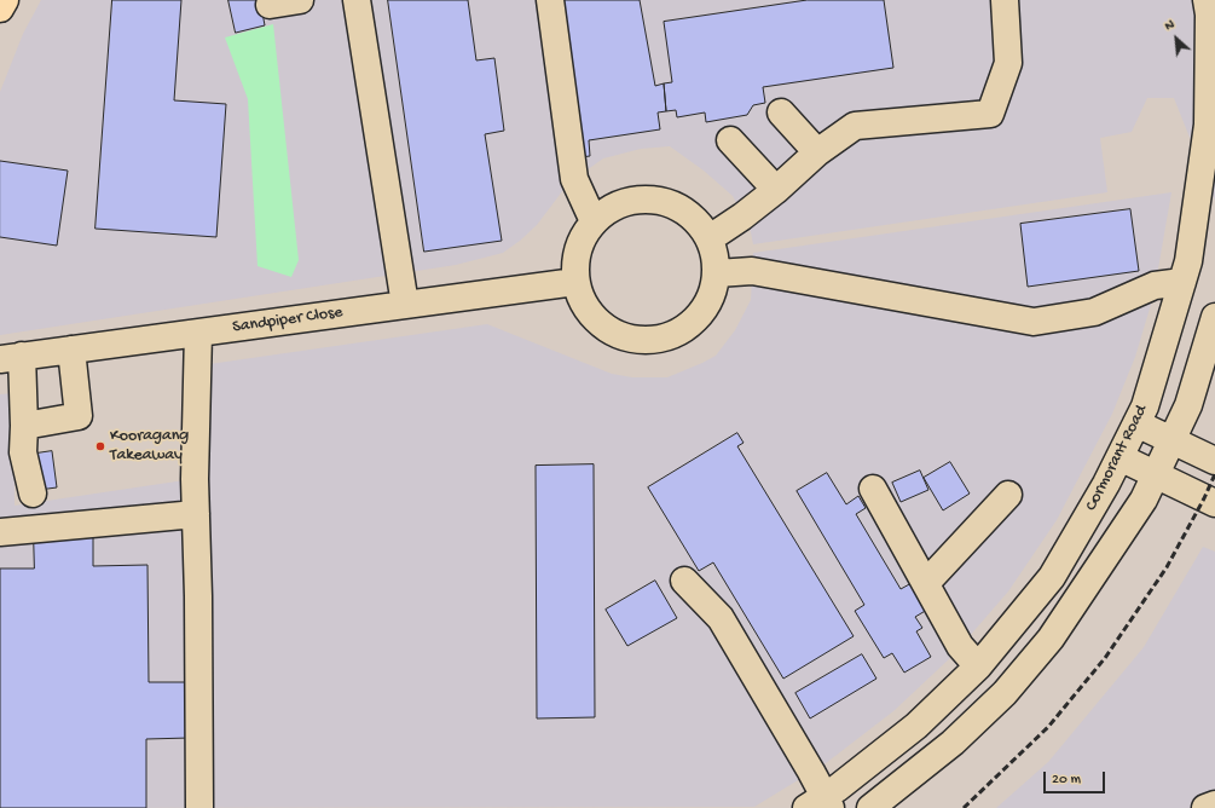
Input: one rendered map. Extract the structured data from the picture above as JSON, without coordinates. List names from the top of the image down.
{
  "streets": {
    "street": ["Sandpiper Close", "Cormorant Road"]
  },
  "places": ["Kooragang Takeaway"],
  "scale_bar": "20 m",
  "north": "top left"
}
